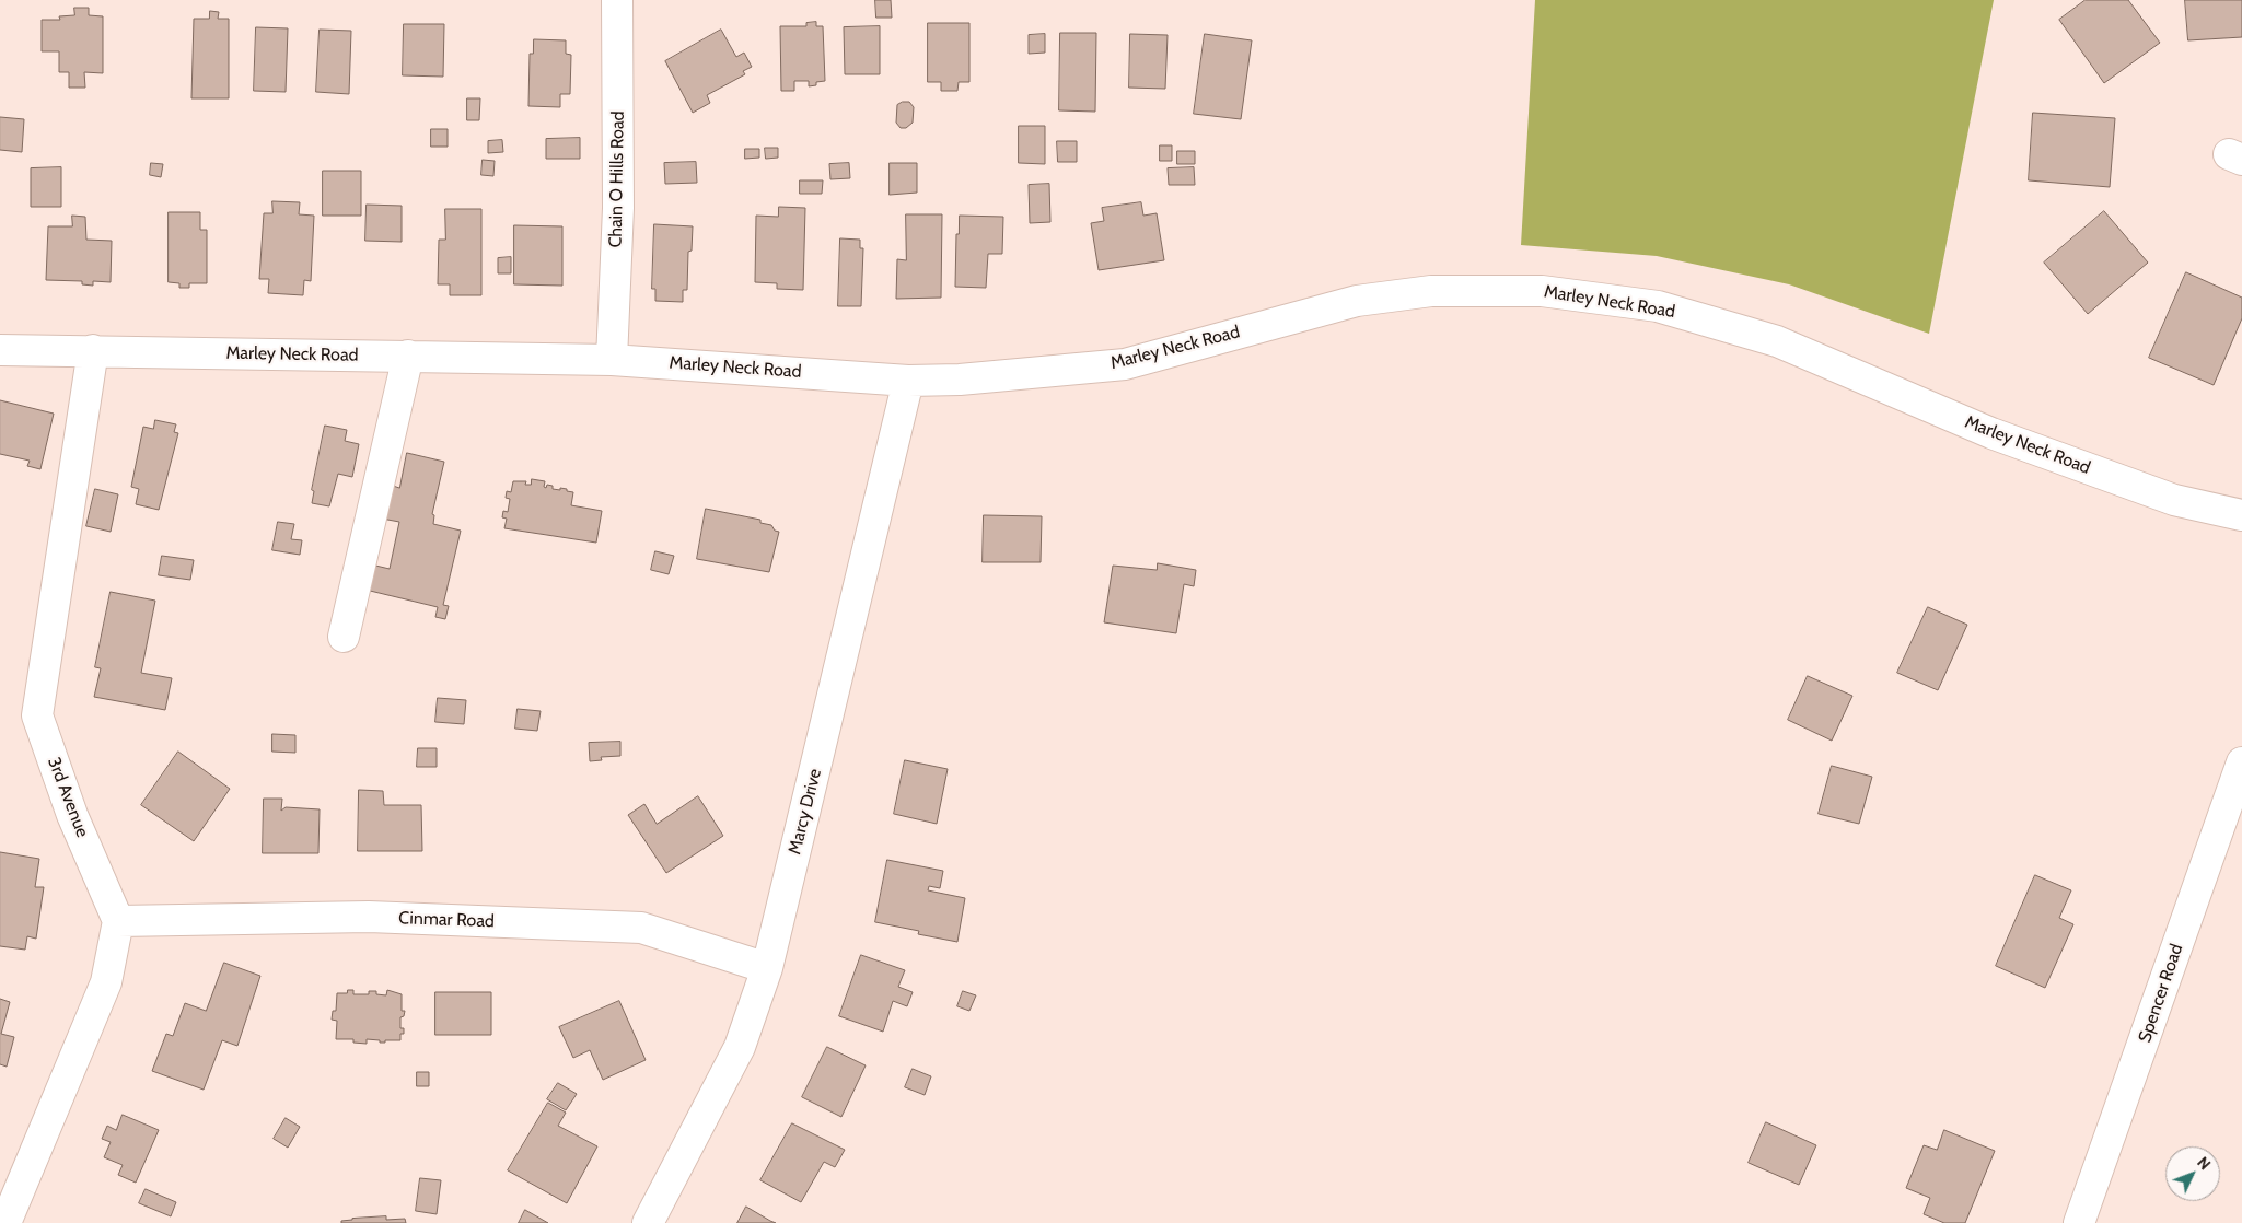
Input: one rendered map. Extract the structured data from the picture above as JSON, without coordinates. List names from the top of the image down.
{
  "streets": {
    "street": [
      "Chain O Hills Road",
      "Marley Neck Road",
      "3rd Avenue",
      "Marcy Drive",
      "Cinmar Road",
      "Spencer Road"
    ]
  },
  "crossings": [
    ["Chain O Hills Road", "Marley Neck Road"],
    ["Marley Neck Road", "3rd Avenue"],
    ["Marley Neck Road", "Marcy Drive"],
    ["3rd Avenue", "Cinmar Road"],
    ["Marcy Drive", "Cinmar Road"]
  ],
  "north": "top right"
}
